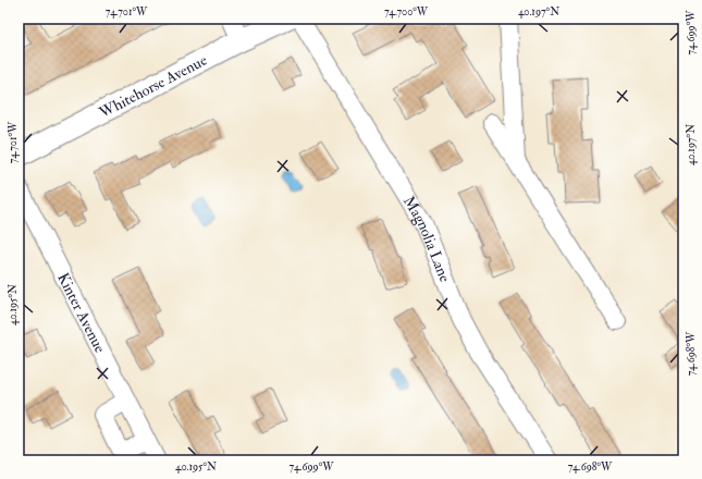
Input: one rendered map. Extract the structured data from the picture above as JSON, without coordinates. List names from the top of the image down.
{
  "streets": {
    "main road": ["Whitehorse Avenue"],
    "street": ["Magnolia Lane", "Kinter Avenue"]
  },
  "coordinates": [
    "74.701°W",
    "74.700°W",
    "40.197°N",
    "74.699°W",
    "40.195°N",
    "74.698°W"
  ]
}
